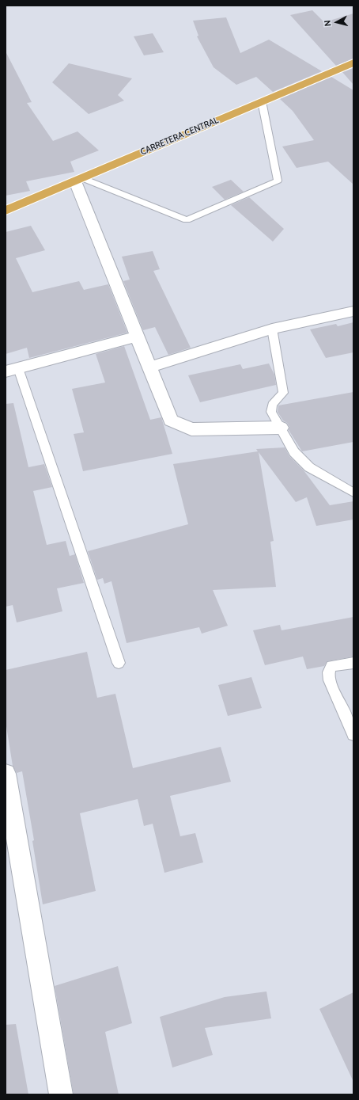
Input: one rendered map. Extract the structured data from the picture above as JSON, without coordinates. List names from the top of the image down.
{
  "streets": {
    "highway": ["CARRETERA CENTRAL"]
  },
  "north": "left"
}
